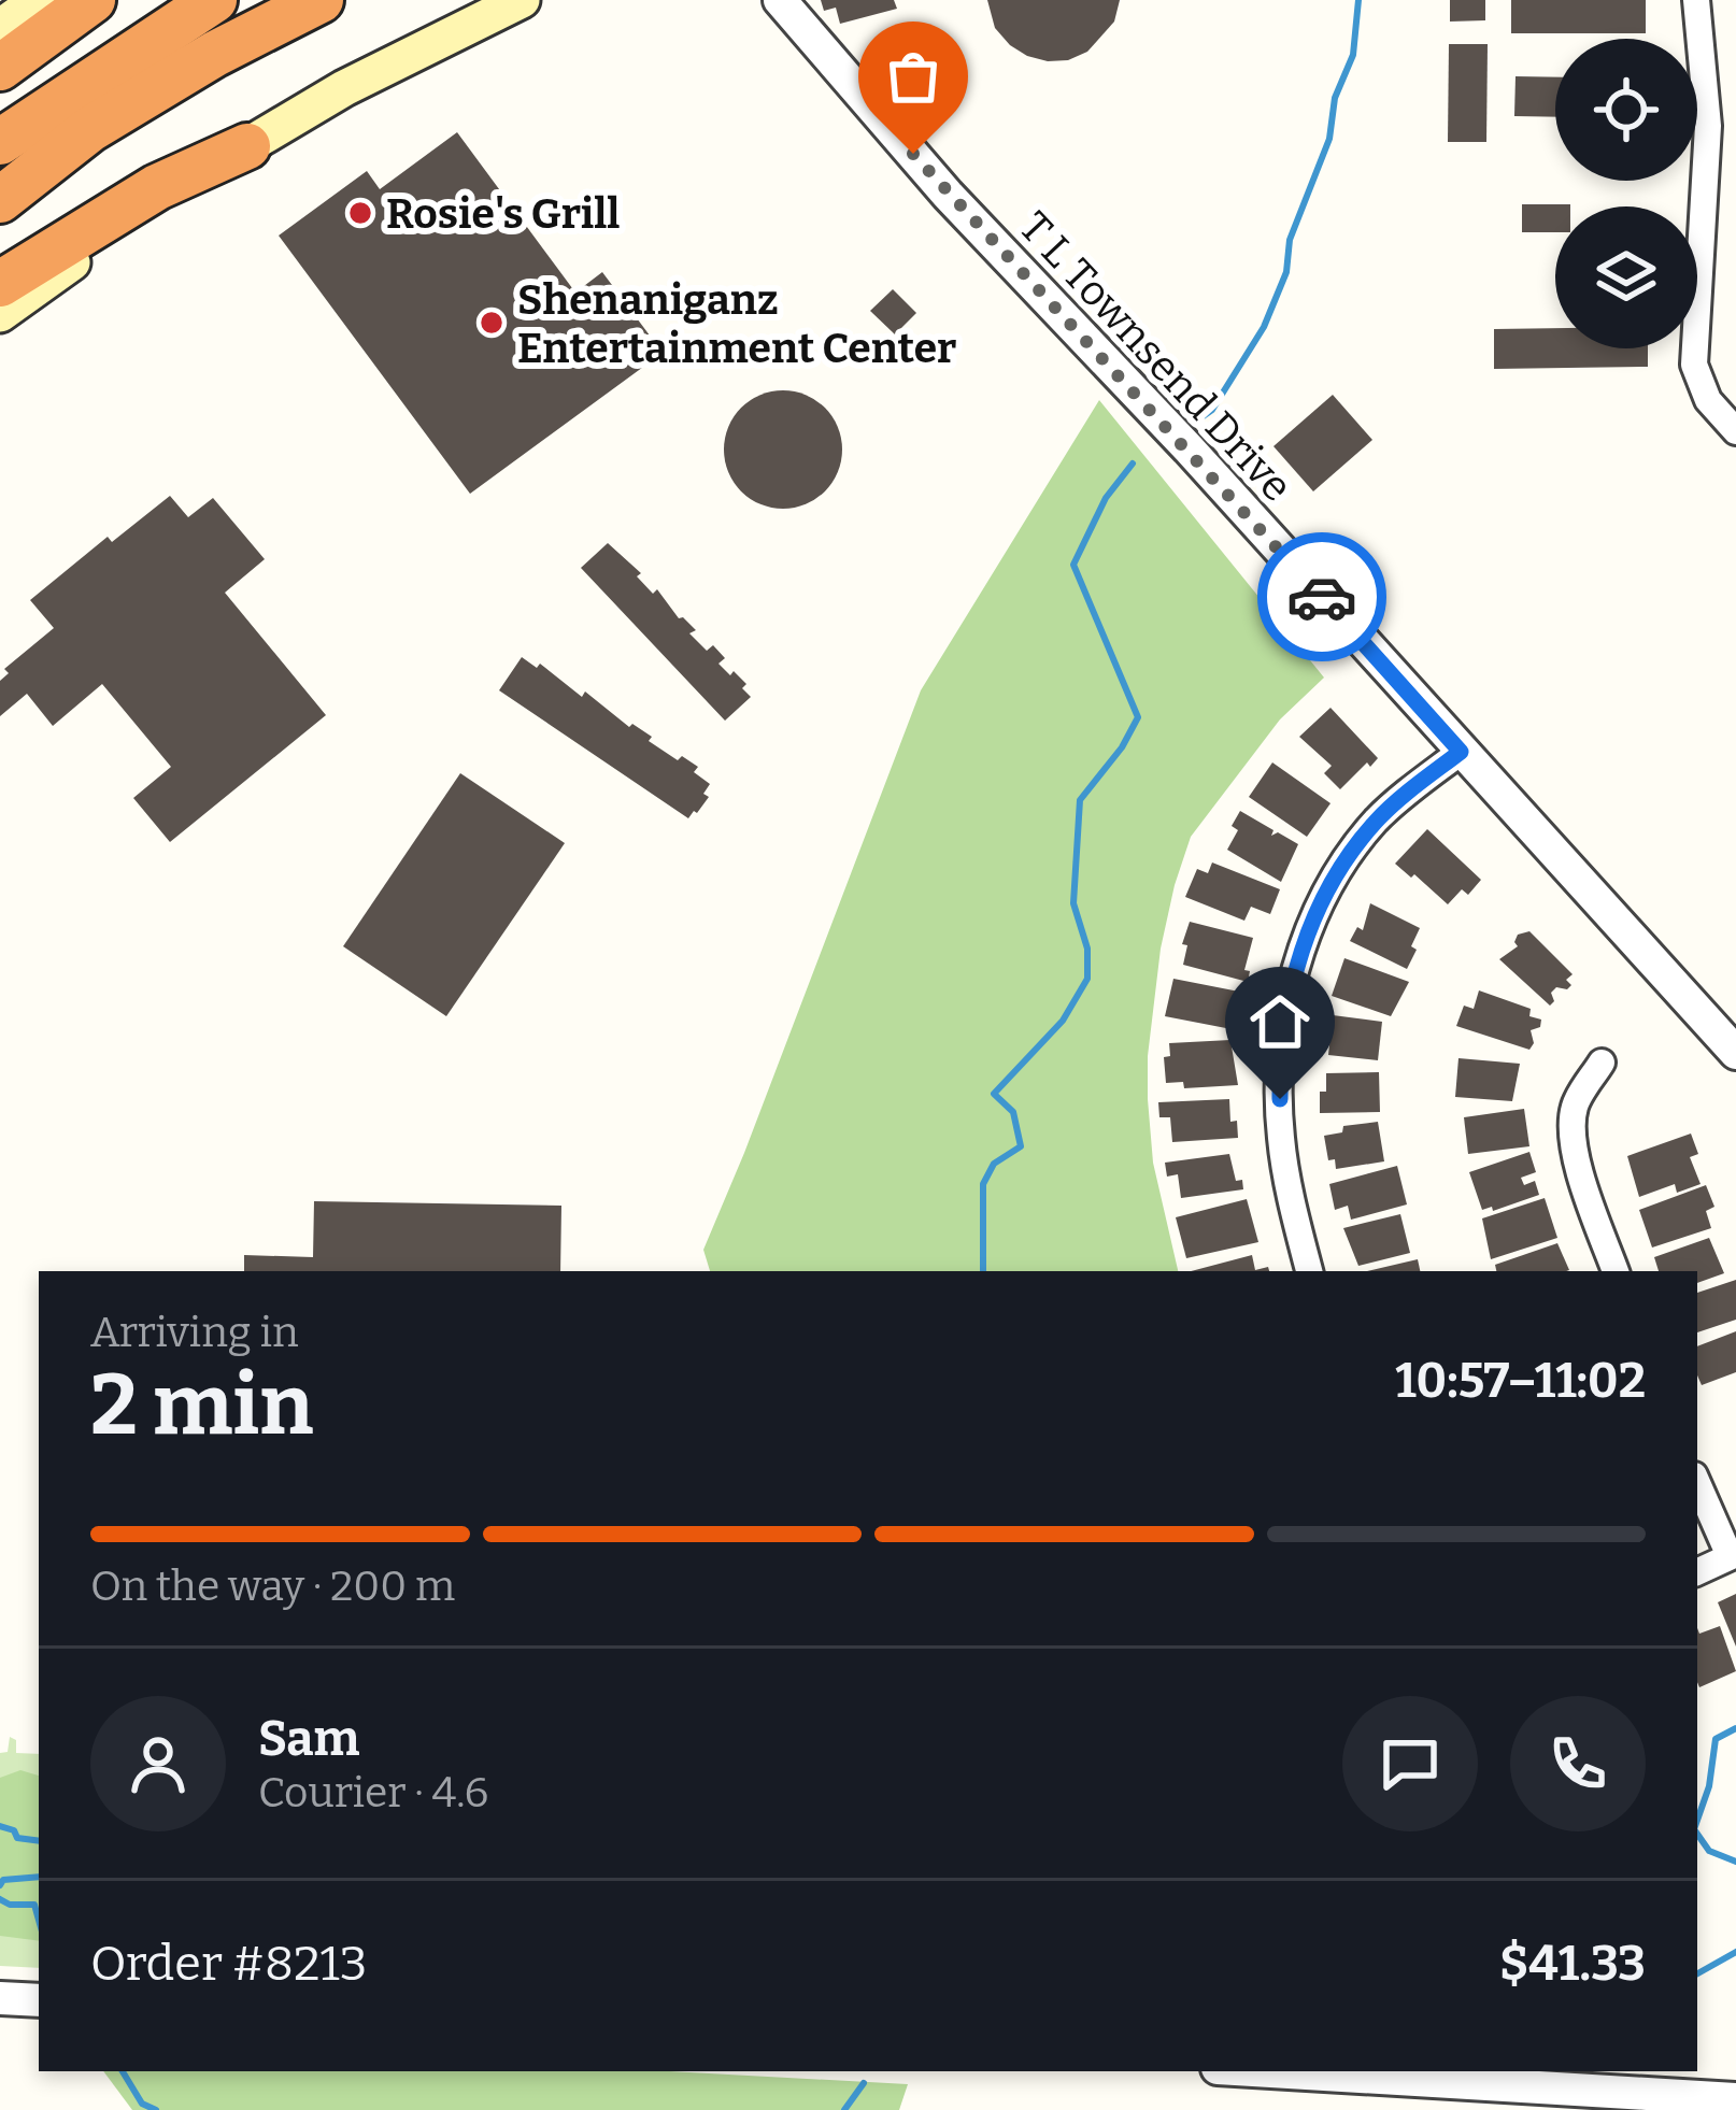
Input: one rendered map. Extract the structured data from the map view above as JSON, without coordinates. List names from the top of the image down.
{
  "streets": {
    "street": ["T L Townsend Drive"]
  },
  "places": ["Rosie's Grill", "Shenaniganz Entertainment Center"],
  "page": {
    "heading": ["2 min", "Arriving in", "10:57–11:02"],
    "panel": [
      "Sam",
      "Courier · 4.6",
      "Order #8213",
      "$41.33"
    ],
    "bar": "On the way · 200 m"
  }
}
